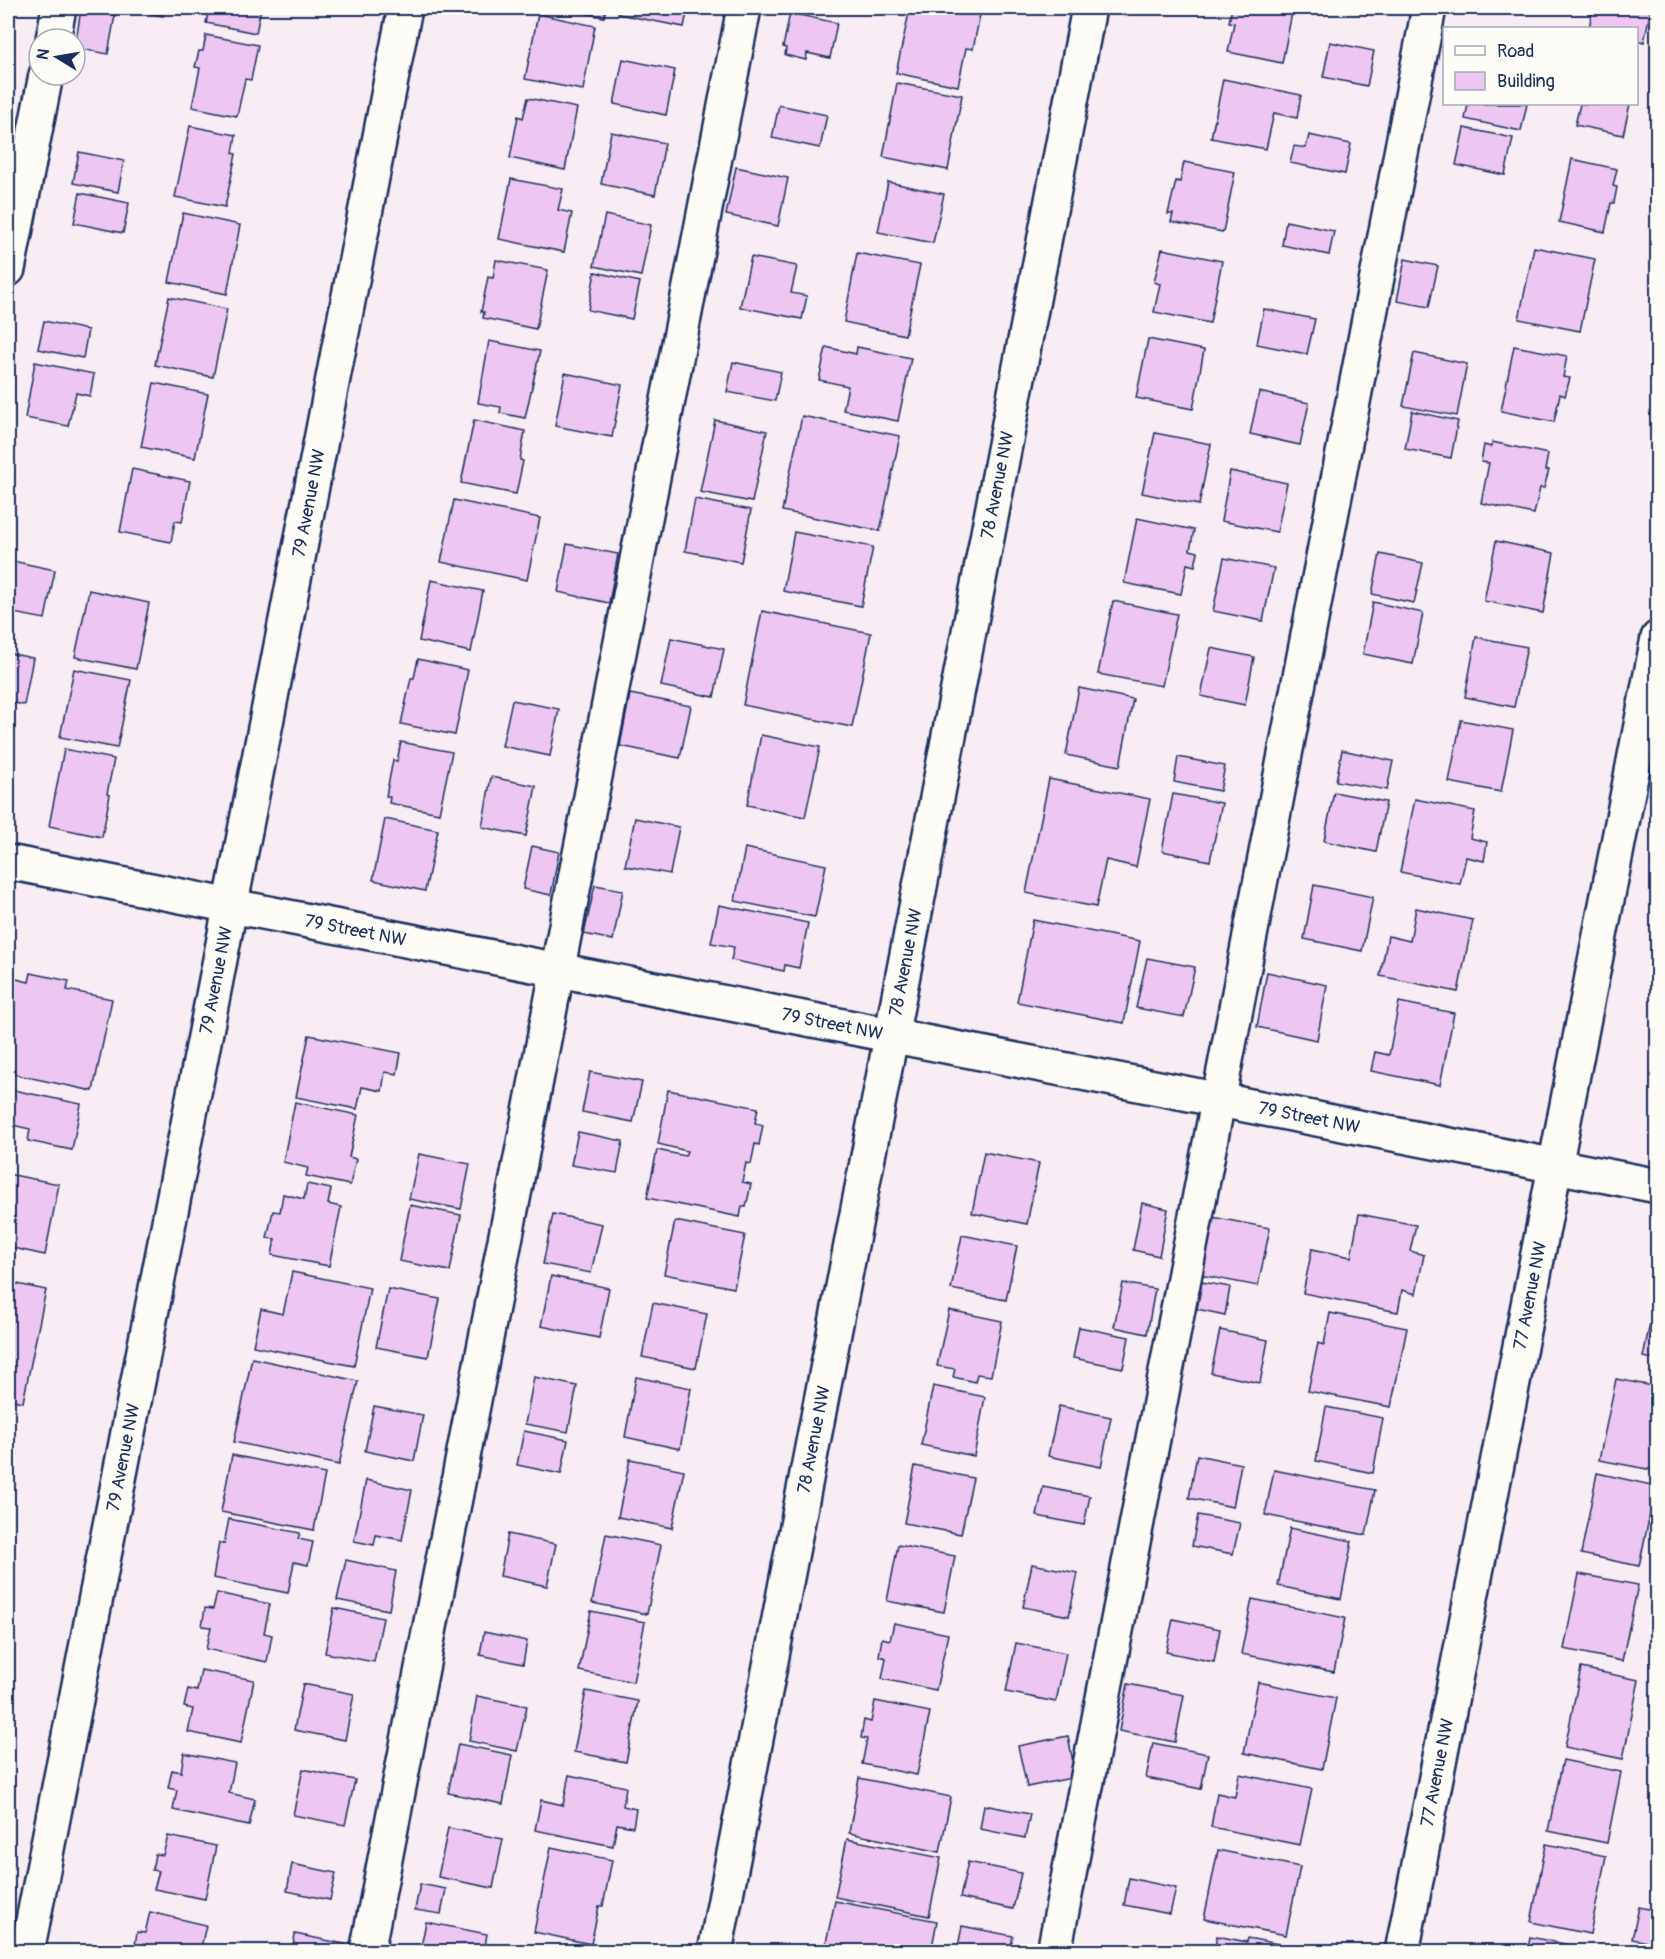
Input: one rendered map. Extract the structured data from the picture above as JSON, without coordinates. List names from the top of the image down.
{
  "streets": {
    "street": [
      "78 Avenue NW",
      "79 Avenue NW",
      "79 Street NW",
      "77 Avenue NW"
    ]
  },
  "crossings": [
    ["78 Avenue NW", "79 Street NW"],
    ["79 Avenue NW", "79 Street NW"],
    ["79 Street NW", "77 Avenue NW"]
  ],
  "legend": ["Road", "Building"],
  "north": "left"
}
